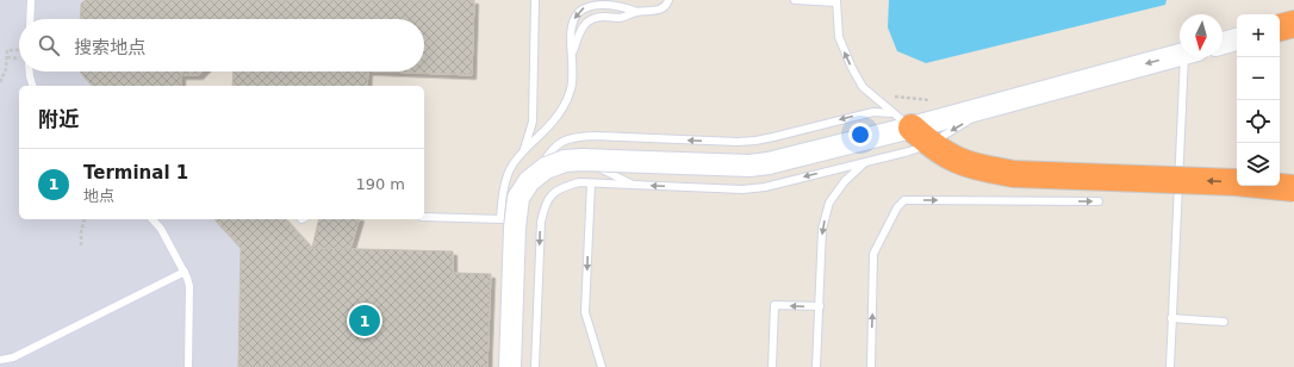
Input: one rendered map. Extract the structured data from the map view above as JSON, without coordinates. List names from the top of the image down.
{
  "north": "bottom",
  "page": {
    "map_buttons": ["+", "−"],
    "search": "搜索地点",
    "heading": "附近",
    "list": [
      {
        "mark": "1",
        "name": "Terminal 1",
        "note": "地点",
        "value": "190 m"
      }
    ],
    "pins": "1"
  }
}
